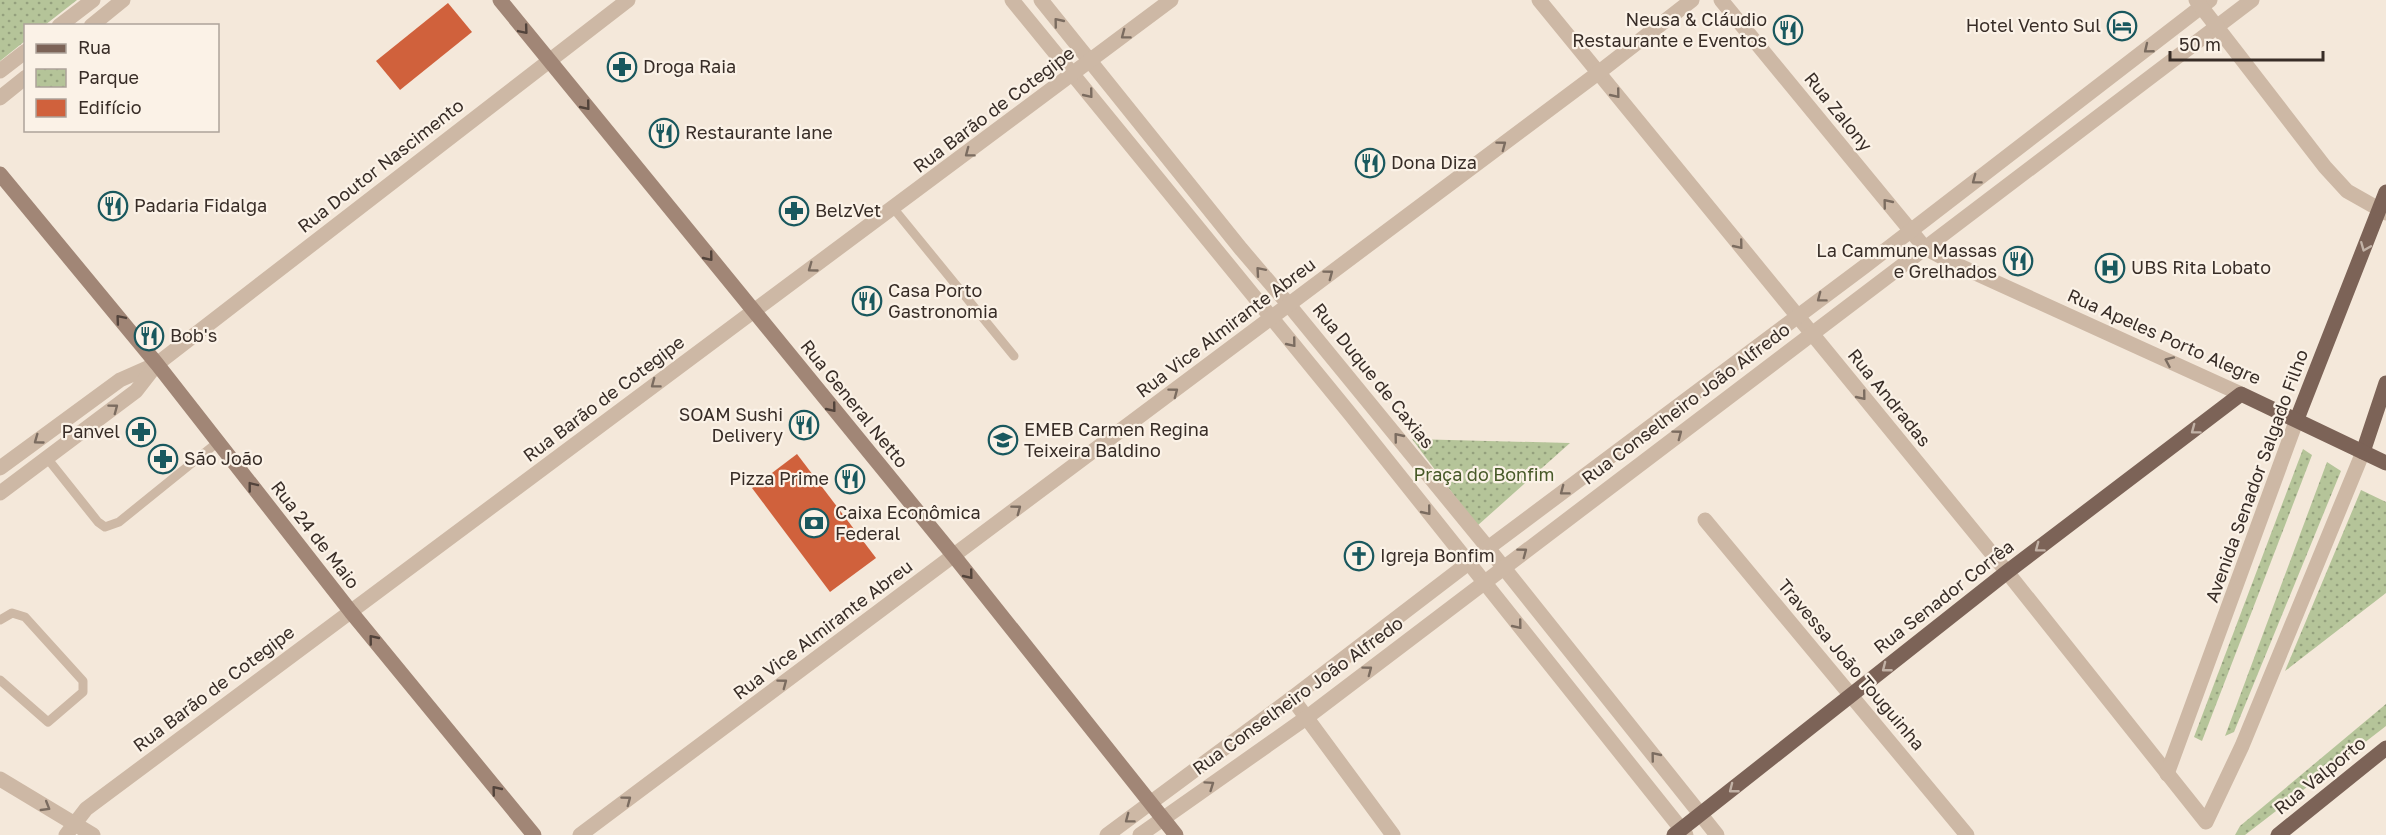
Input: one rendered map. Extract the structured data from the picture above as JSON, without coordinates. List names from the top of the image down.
{
  "streets": {
    "main road": [
      "Rua Apeles Porto Alegre",
      "Rua General Netto",
      "Avenida Senador Salgado Filho",
      "Rua 24 de Maio",
      "Rua Senador Corrêa",
      "Rua Valporto"
    ],
    "street": [
      "Rua Barão de Cotegipe",
      "Rua Zalony",
      "Rua Doutor Nascimento",
      "Rua Vice Almirante Abreu",
      "Rua Duque de Caxias",
      "Rua Andradas",
      "Rua Conselheiro João Alfredo",
      "Travessa João Touguinha"
    ]
  },
  "crossings": [
    ["Rua Barão de Cotegipe", "Rua Duque de Caxias"],
    ["Rua Barão de Cotegipe", "Rua General Netto"],
    ["Rua Barão de Cotegipe", "Rua 24 de Maio"],
    ["Rua Zalony", "Rua Apeles Porto Alegre"],
    ["Rua Zalony", "Rua Conselheiro João Alfredo"],
    ["Rua Doutor Nascimento", "Rua General Netto"],
    ["Rua Doutor Nascimento", "Rua 24 de Maio"],
    ["Rua Vice Almirante Abreu", "Rua Duque de Caxias"],
    ["Rua Vice Almirante Abreu", "Rua Andradas"],
    ["Rua Vice Almirante Abreu", "Rua General Netto"],
    ["Rua Apeles Porto Alegre", "Rua Andradas"],
    ["Rua Apeles Porto Alegre", "Rua Conselheiro João Alfredo"],
    ["Rua Apeles Porto Alegre", "Avenida Senador Salgado Filho"],
    ["Rua Apeles Porto Alegre", "Rua Senador Corrêa"],
    ["Rua Duque de Caxias", "Rua Conselheiro João Alfredo"],
    ["Rua Duque de Caxias", "Rua Senador Corrêa"],
    ["Rua Andradas", "Rua Conselheiro João Alfredo"],
    ["Rua Andradas", "Avenida Senador Salgado Filho"],
    ["Rua Andradas", "Rua Senador Corrêa"],
    ["Rua General Netto", "Rua Conselheiro João Alfredo"],
    ["Rua Senador Corrêa", "Travessa João Touguinha"]
  ],
  "one_way": [
    "Rua Barão de Cotegipe",
    "Rua Zalony",
    "Rua Vice Almirante Abreu",
    "Rua Apeles Porto Alegre",
    "Rua Andradas",
    "Rua General Netto",
    "Rua 24 de Maio",
    "Rua Senador Corrêa"
  ],
  "parks": ["Praça do Bonfim"],
  "places": {
    "hotel": ["Hotel Vento Sul"],
    "restaurant": [
      "Neusa & Cláudio Restaurante e Eventos",
      "Restaurante Iane",
      "Dona Diza",
      "Padaria Fidalga",
      "La Cammune Massas e Grelhados",
      "Casa Porto Gastronomia",
      "Bob's",
      "SOAM Sushi Delivery",
      "Pizza Prime"
    ],
    "pharmacy": [
      "Droga Raia",
      "BelzVet",
      "Panvel",
      "São João"
    ],
    "hospital": ["UBS Rita Lobato"],
    "school or university": ["EMEB Carmen Regina Teixeira Baldino"],
    "bank": ["Caixa Econômica Federal"],
    "church": ["Igreja Bonfim"]
  },
  "legend": ["Rua", "Parque", "Edifício"],
  "scale_bar": "50 m"
}
